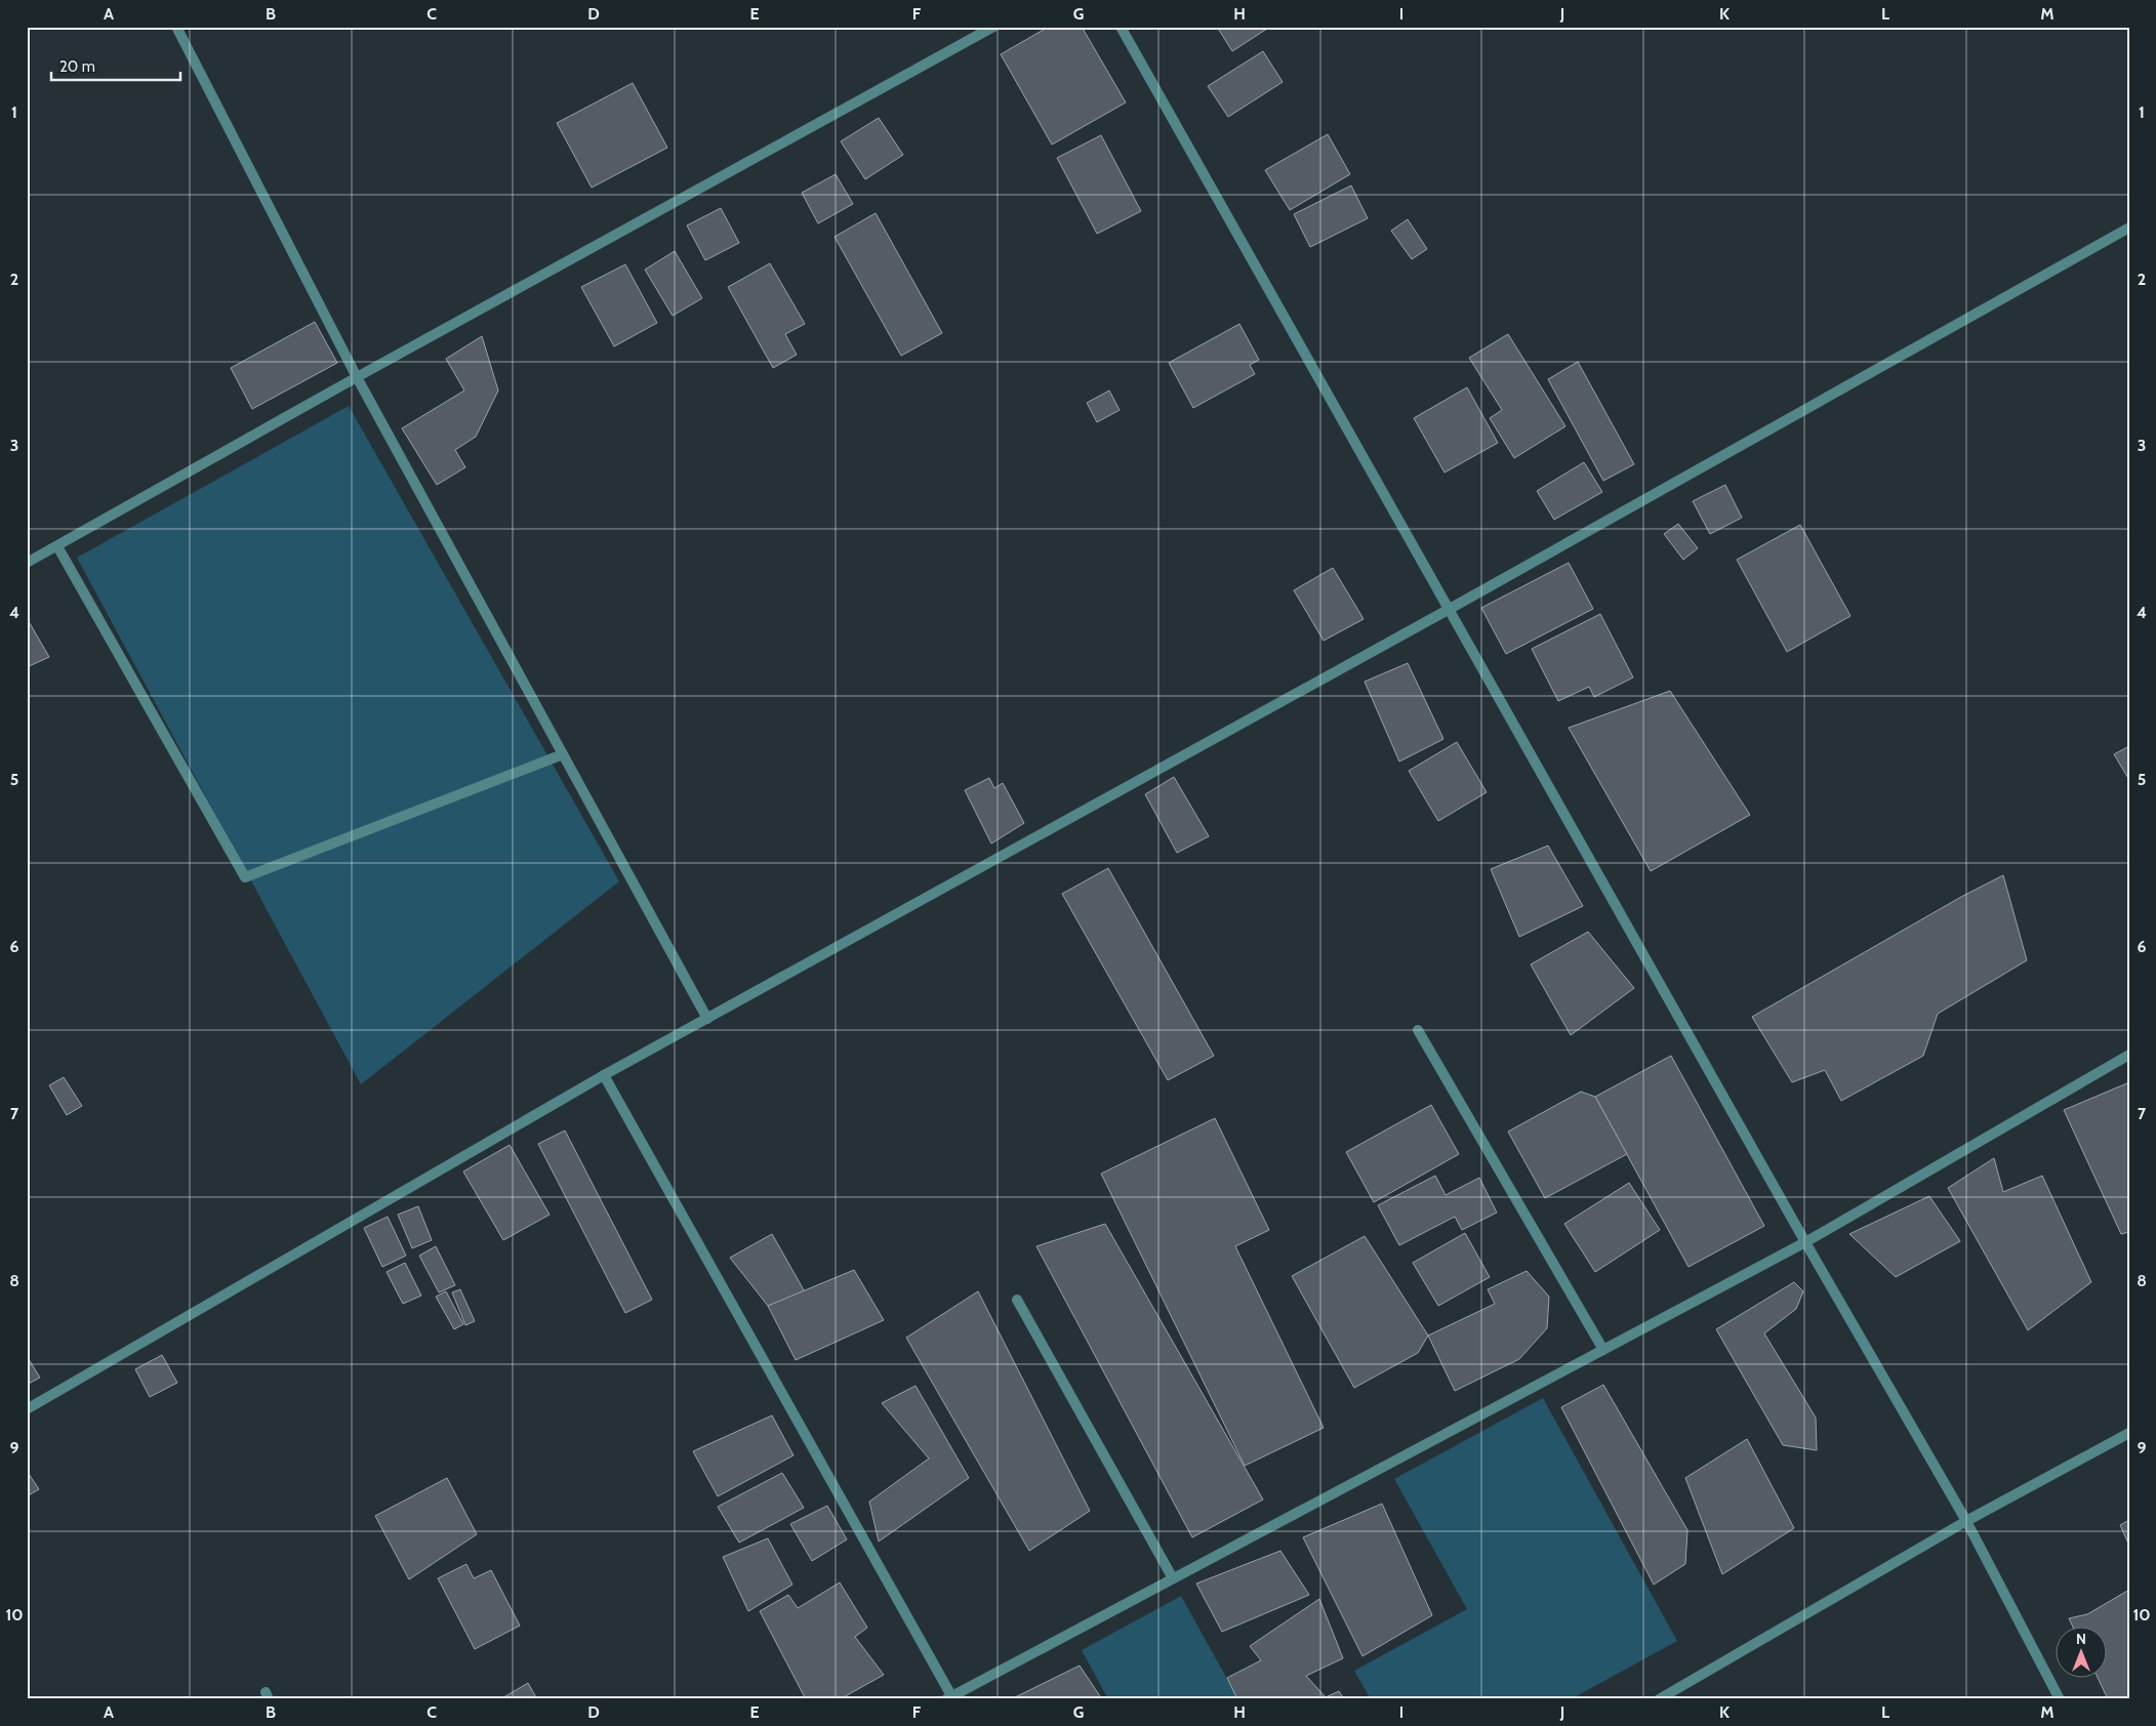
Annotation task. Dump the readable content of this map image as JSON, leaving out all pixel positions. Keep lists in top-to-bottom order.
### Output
{
  "scale_bar": "20 m",
  "north": "top",
  "grid": {
    "columns": [
      "A",
      "B",
      "C",
      "D",
      "E",
      "F",
      "G",
      "H",
      "I",
      "J",
      "K",
      "L",
      "M"
    ],
    "rows": [
      "1",
      "2",
      "3",
      "4",
      "5",
      "6",
      "7",
      "8",
      "9",
      "10"
    ]
  }
}
